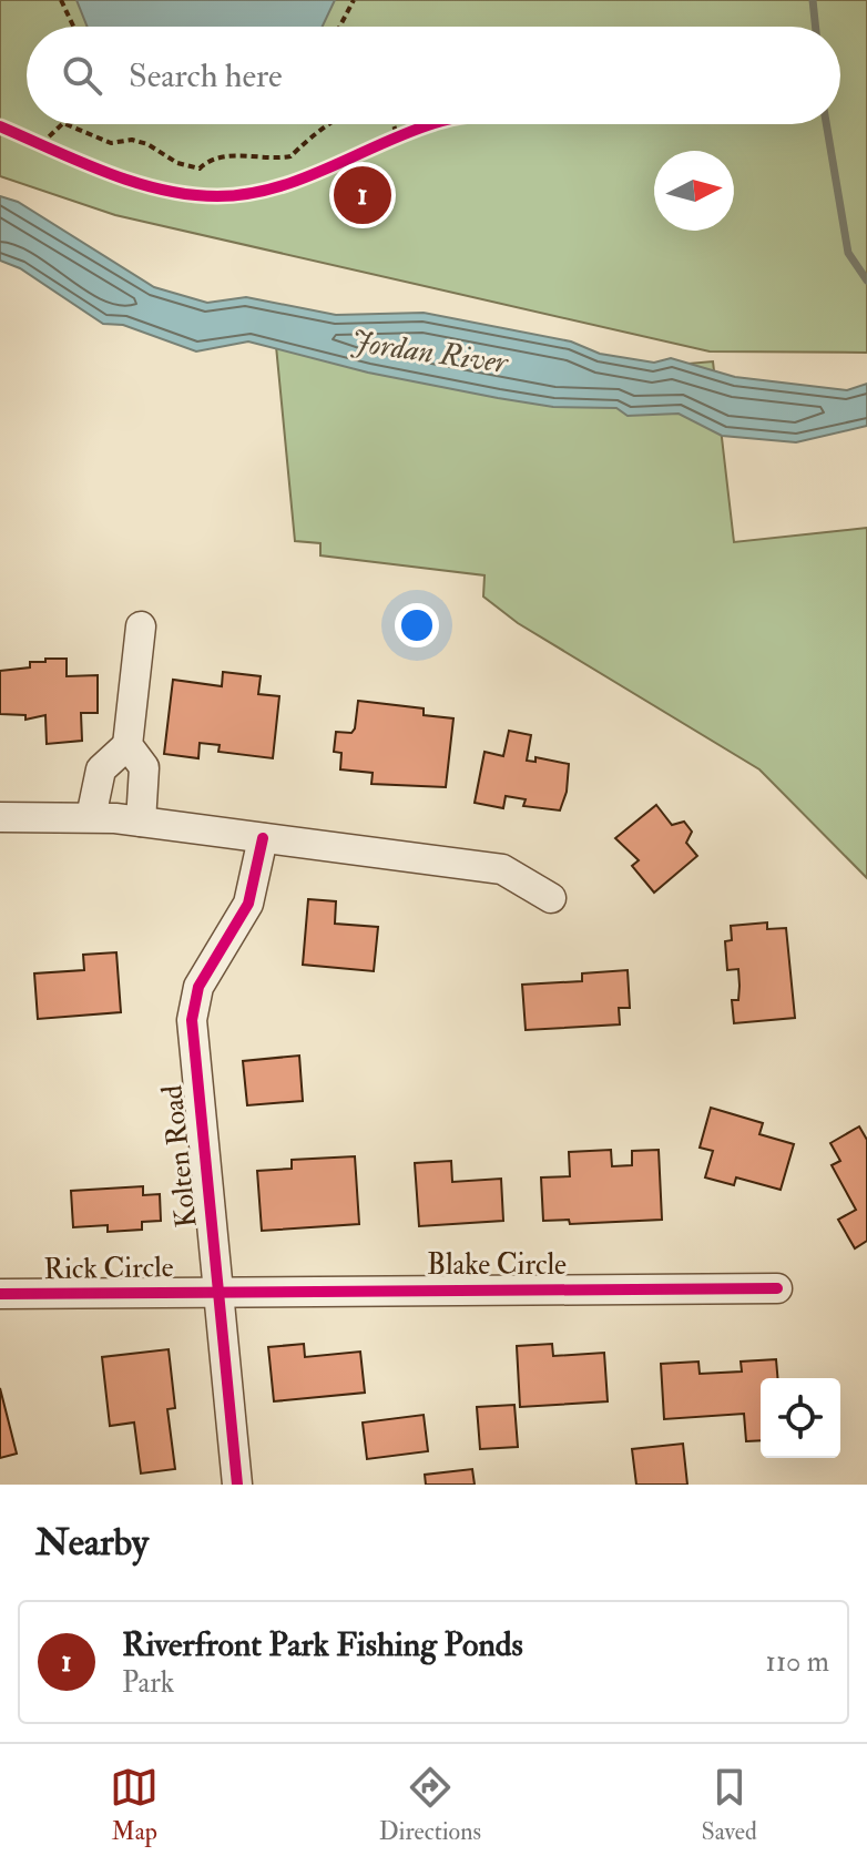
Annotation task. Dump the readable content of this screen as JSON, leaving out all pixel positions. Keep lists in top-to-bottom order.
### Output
{
  "streets": {
    "street": ["Kolten Road", "Blake Circle", "Rick Circle"]
  },
  "crossings": [
    ["Kolten Road", "Blake Circle"],
    ["Kolten Road", "Rick Circle"],
    ["Blake Circle", "Rick Circle"]
  ],
  "water": ["Jordan River"],
  "north": "right",
  "page": {
    "search": "Search here",
    "pins": "1",
    "heading": "Nearby",
    "list": [
      {
        "mark": "1",
        "name": "Riverfront Park Fishing Ponds",
        "note": "Park",
        "value": "110 m"
      }
    ],
    "nav": ["Map", "Directions", "Saved"]
  }
}
